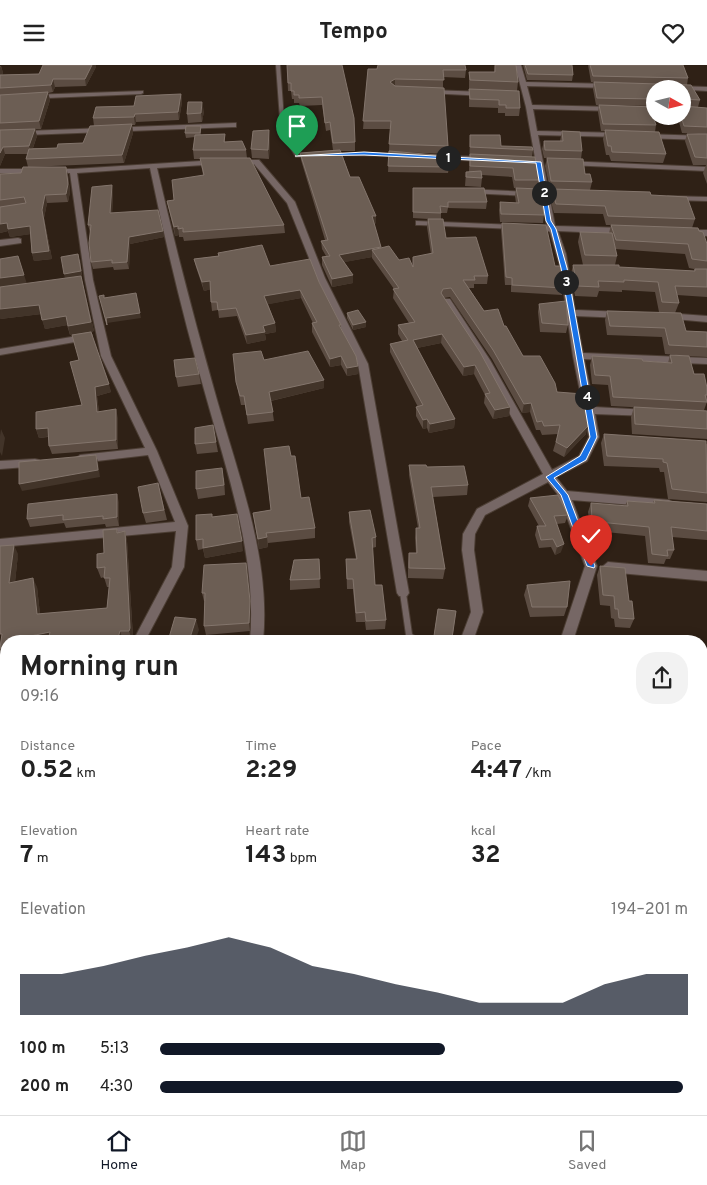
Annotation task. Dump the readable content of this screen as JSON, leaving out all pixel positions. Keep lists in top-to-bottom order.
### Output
{
  "north": "right",
  "page": {
    "header": "Tempo",
    "pins": [
      "1",
      "2",
      "3",
      "4"
    ],
    "heading": ["Morning run", "09:16"],
    "stats": [
      ["Distance", "0.52 km"],
      ["Time", "2:29"],
      ["Pace", "4:47 /km"],
      ["Elevation", "7 m"],
      ["Heart rate", "143 bpm"],
      ["kcal", "32"]
    ],
    "chart": ["Elevation", "194–201 m"],
    "list": [
      {
        "name": "100 m",
        "note": "5:13"
      },
      {
        "name": "200 m",
        "note": "4:30"
      }
    ],
    "tabs": ["Home", "Map", "Saved"]
  }
}
